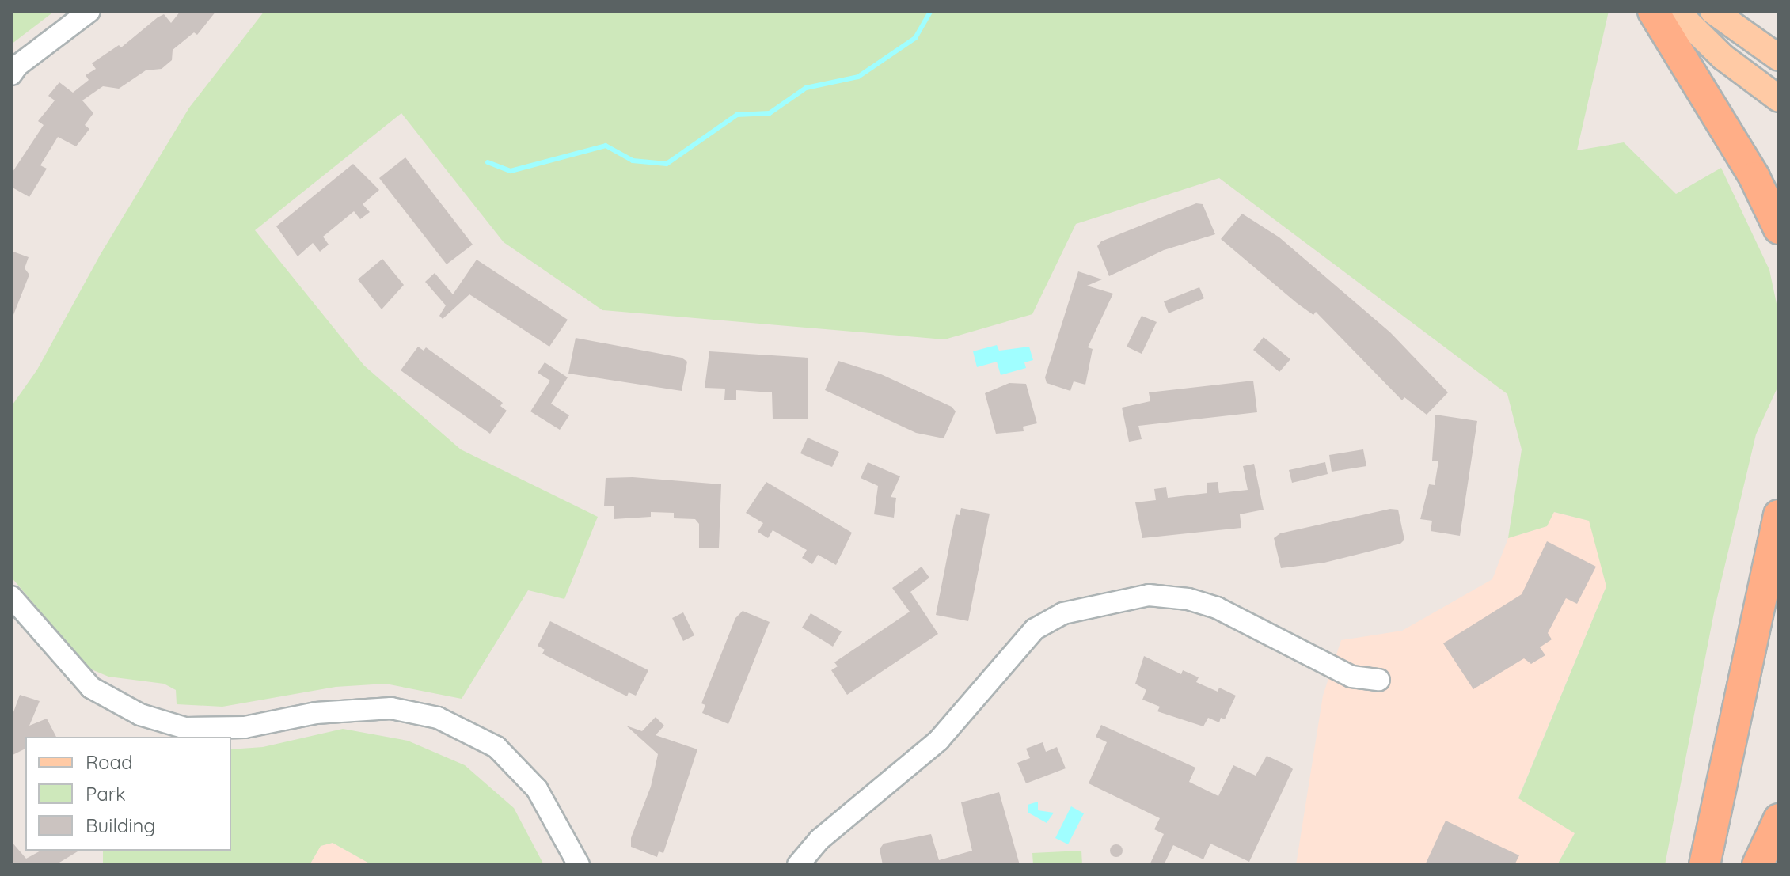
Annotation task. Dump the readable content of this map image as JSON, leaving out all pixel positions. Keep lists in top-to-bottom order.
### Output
{
  "legend": ["Road", "Park", "Building"]
}
